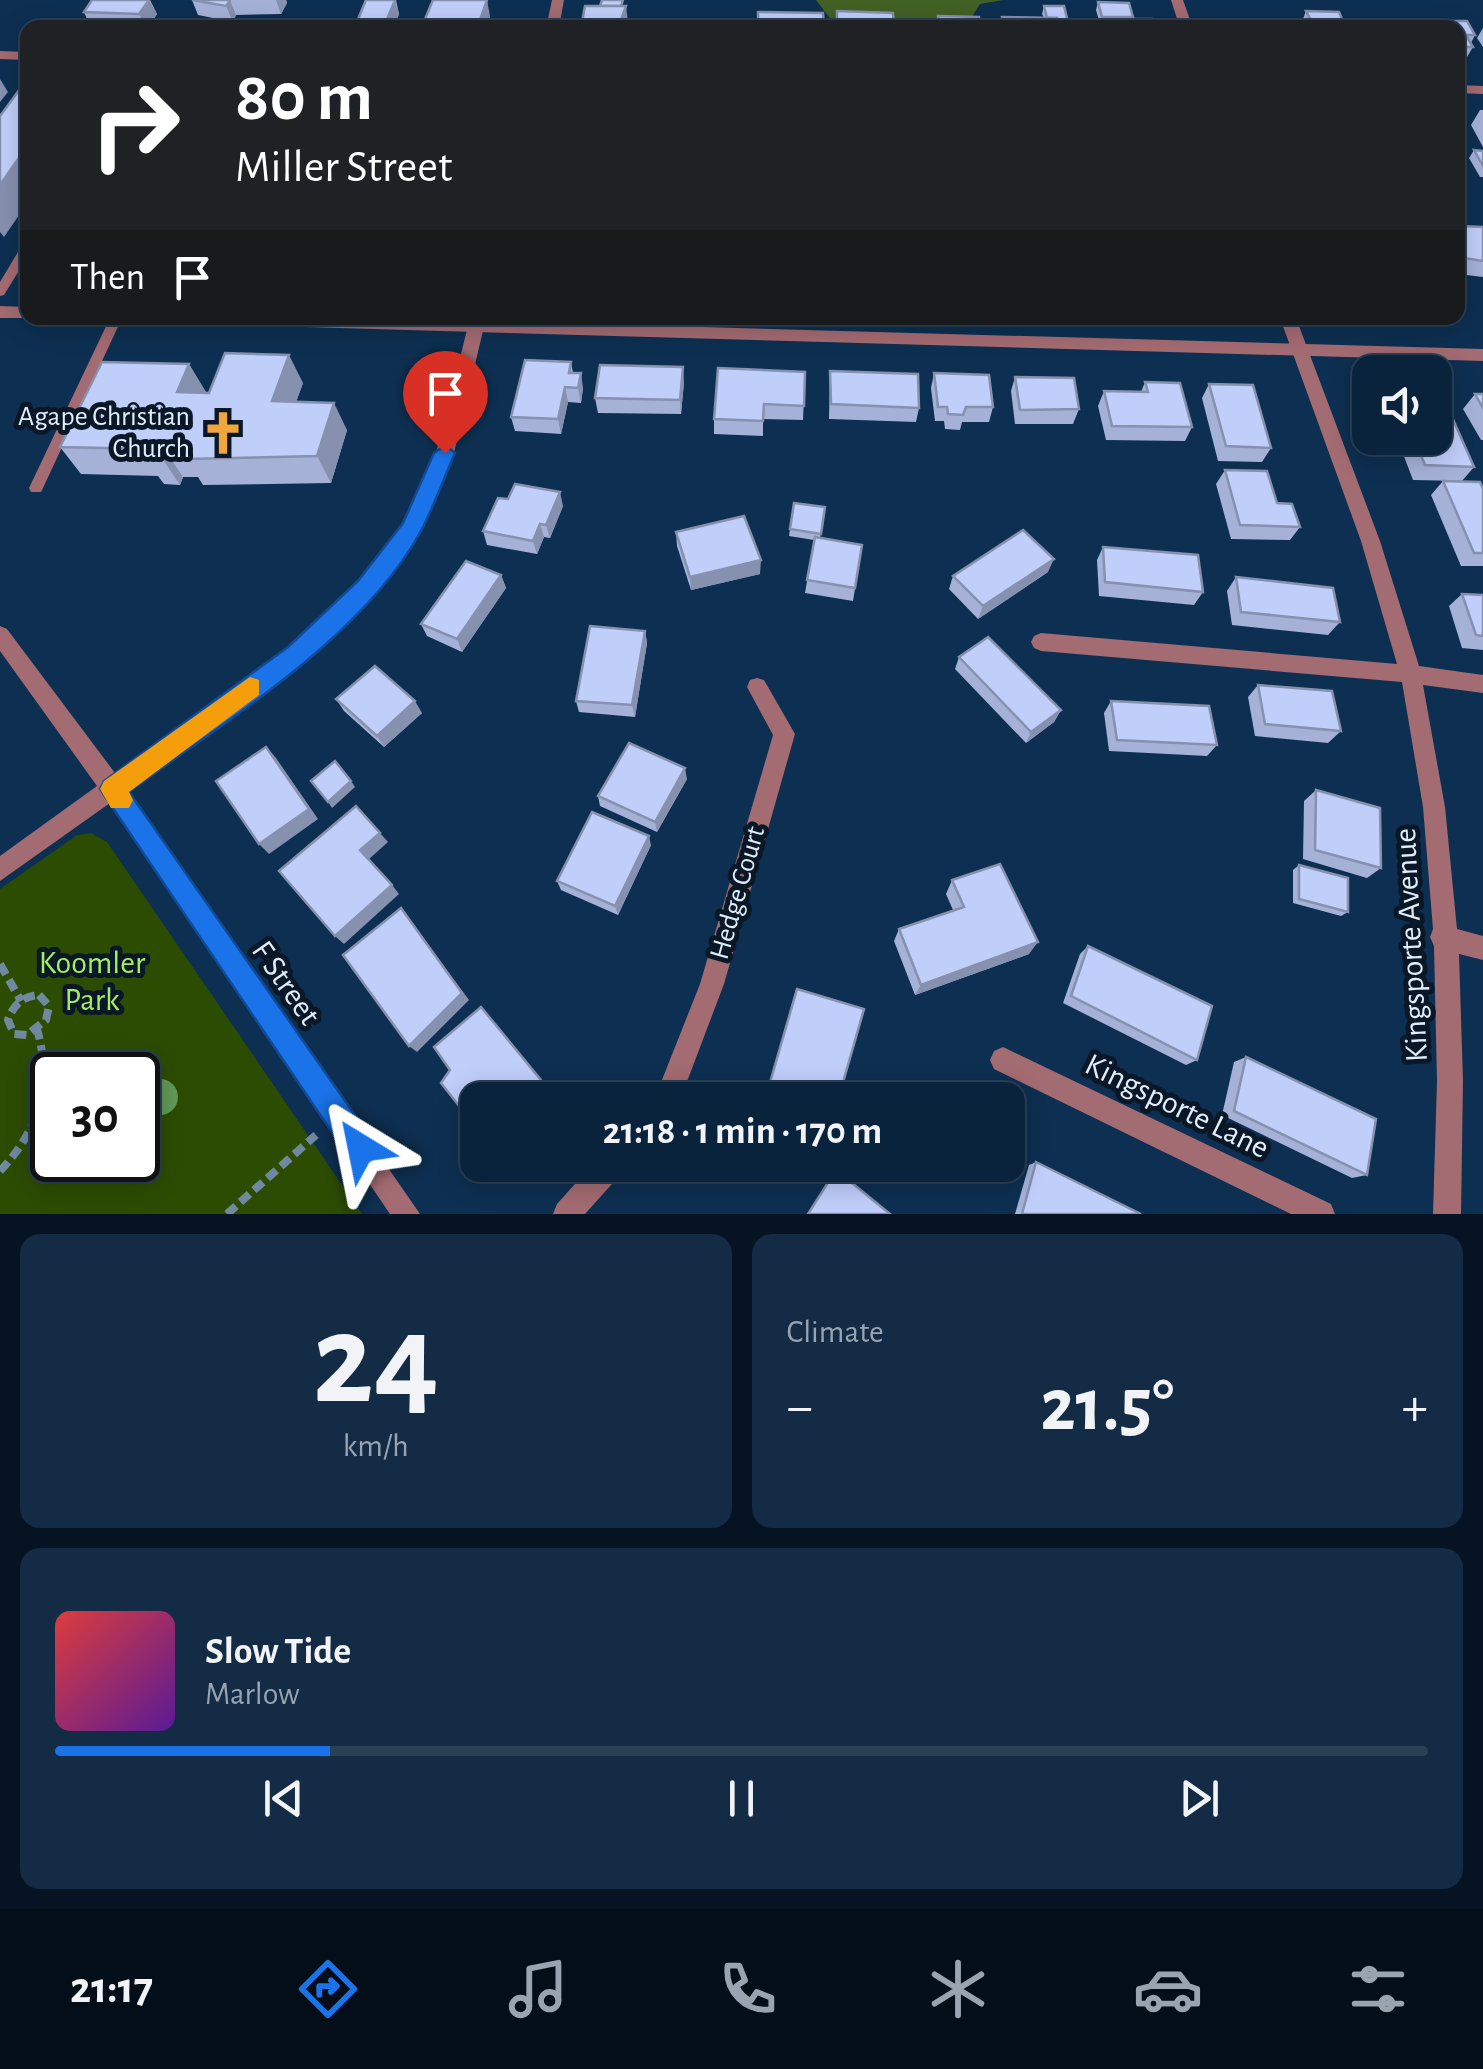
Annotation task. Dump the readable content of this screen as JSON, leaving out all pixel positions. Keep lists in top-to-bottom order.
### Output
{
  "streets": {
    "street": [
      "Hedge Court",
      "Kingsporte Avenue",
      "F Street",
      "Kingsporte Lane"
    ]
  },
  "parks": ["Koomler Park"],
  "places": {
    "church": ["Agape Christian Church"]
  },
  "page": {
    "turn": ["80 m", "Miller Street"],
    "then": "Then",
    "limit": "30",
    "trip": "21:18 · 1 min · 170 m",
    "tile": [
      ["24", "km/h"],
      "Climate"
    ],
    "heat": ["−", "21.5°", "+"],
    "song": ["Slow Tide", "Marlow"],
    "tabs": "21:17"
  }
}
